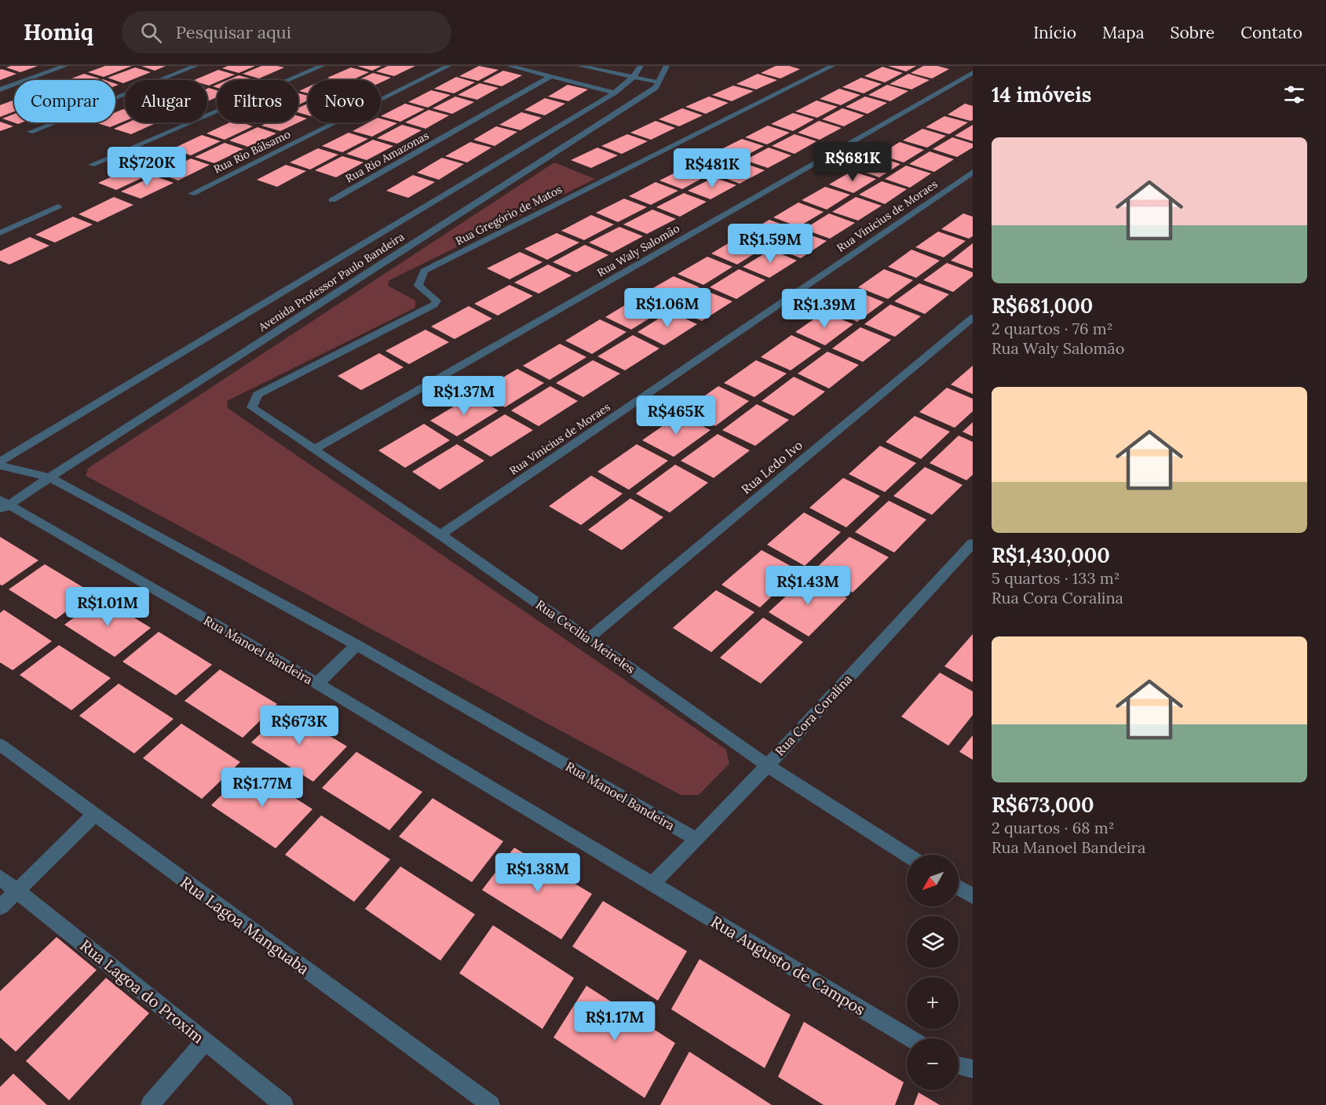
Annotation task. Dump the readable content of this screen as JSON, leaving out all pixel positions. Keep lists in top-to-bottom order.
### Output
{
  "streets": {
    "street": [
      "Rua Rio Bálsamo",
      "Rua Rio Amazonas",
      "Rua Gregório de Matos",
      "Rua Vinicius de Moraes",
      "Rua Waly Salomão",
      "Avenida Professor Paulo Bandeira",
      "Rua Ledo Ivo",
      "Rua Cecilia Meireles",
      "Rua Manoel Bandeira",
      "Rua Cora Coralina",
      "Rua Lagoa Manguaba",
      "Rua Augusto de Campos",
      "Rua Lagoa do Proxim"
    ]
  },
  "crossings": [
    ["Rua Gregório de Matos", "Rua Cecilia Meireles"],
    ["Rua Vinicius de Moraes", "Rua Cecilia Meireles"],
    ["Rua Waly Salomão", "Rua Cecilia Meireles"],
    ["Avenida Professor Paulo Bandeira", "Rua Manoel Bandeira"],
    ["Rua Ledo Ivo", "Rua Cecilia Meireles"],
    ["Rua Cecilia Meireles", "Rua Cora Coralina"],
    ["Rua Manoel Bandeira", "Rua Cora Coralina"],
    ["Rua Manoel Bandeira", "Rua Augusto de Campos"],
    ["Rua Cora Coralina", "Rua Augusto de Campos"]
  ],
  "north": "bottom left",
  "page": {
    "header": "Homiq",
    "search": "Pesquisar aqui",
    "nav": [
      "Início",
      "Mapa",
      "Sobre",
      "Contato"
    ],
    "heading": "14 imóveis",
    "chip": [
      "Comprar",
      "Alugar",
      "Filtros",
      "Novo"
    ],
    "list": [
      {
        "name": "R$681,000",
        "note": "2 quartos · 76 m² · Rua Waly Salomão"
      },
      {
        "name": "R$1,430,000",
        "note": "5 quartos · 133 m² · Rua Cora Coralina"
      },
      {
        "name": "R$673,000",
        "note": "2 quartos · 68 m² · Rua Manoel Bandeira"
      }
    ],
    "price": [
      "R$681K",
      "R$720K",
      "R$481K",
      "R$1.59M",
      "R$1.06M",
      "R$1.39M",
      "R$1.37M",
      "R$465K",
      "R$1.43M",
      "R$1.01M",
      "R$673K",
      "R$1.77M",
      "R$1.38M",
      "R$1.17M"
    ],
    "map_buttons": ["+", "−"]
  }
}
